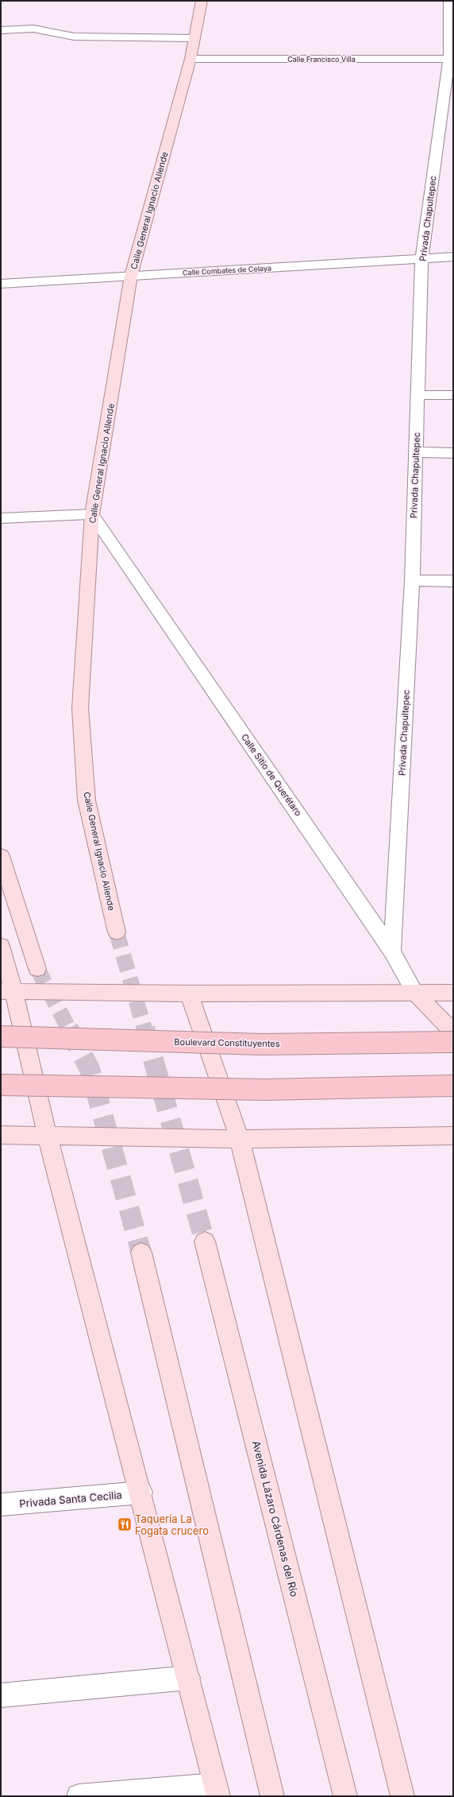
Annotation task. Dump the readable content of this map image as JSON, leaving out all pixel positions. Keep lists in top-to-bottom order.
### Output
{
  "streets": {
    "highway": ["Boulevard Constituyentes"],
    "main road": ["Calle General Ignacio Allende", "Calle Sitio de Querétaro", "Avenida Lázaro Cárdenas del Río"],
    "street": [
      "Calle Francisco Villa",
      "Privada Chapultepec",
      "Calle Combates de Celaya",
      "Privada Santa Cecilia"
    ]
  },
  "crossings": [
    ["Calle Francisco Villa", "Calle General Ignacio Allende"],
    ["Calle Francisco Villa", "Privada Chapultepec"],
    ["Calle General Ignacio Allende", "Calle Combates de Celaya"],
    ["Calle General Ignacio Allende", "Calle Sitio de Querétaro"],
    ["Privada Chapultepec", "Calle Combates de Celaya"],
    ["Privada Chapultepec", "Calle Sitio de Querétaro"]
  ],
  "places": {
    "restaurant": ["Taquería La Fogata crucero"]
  }
}
